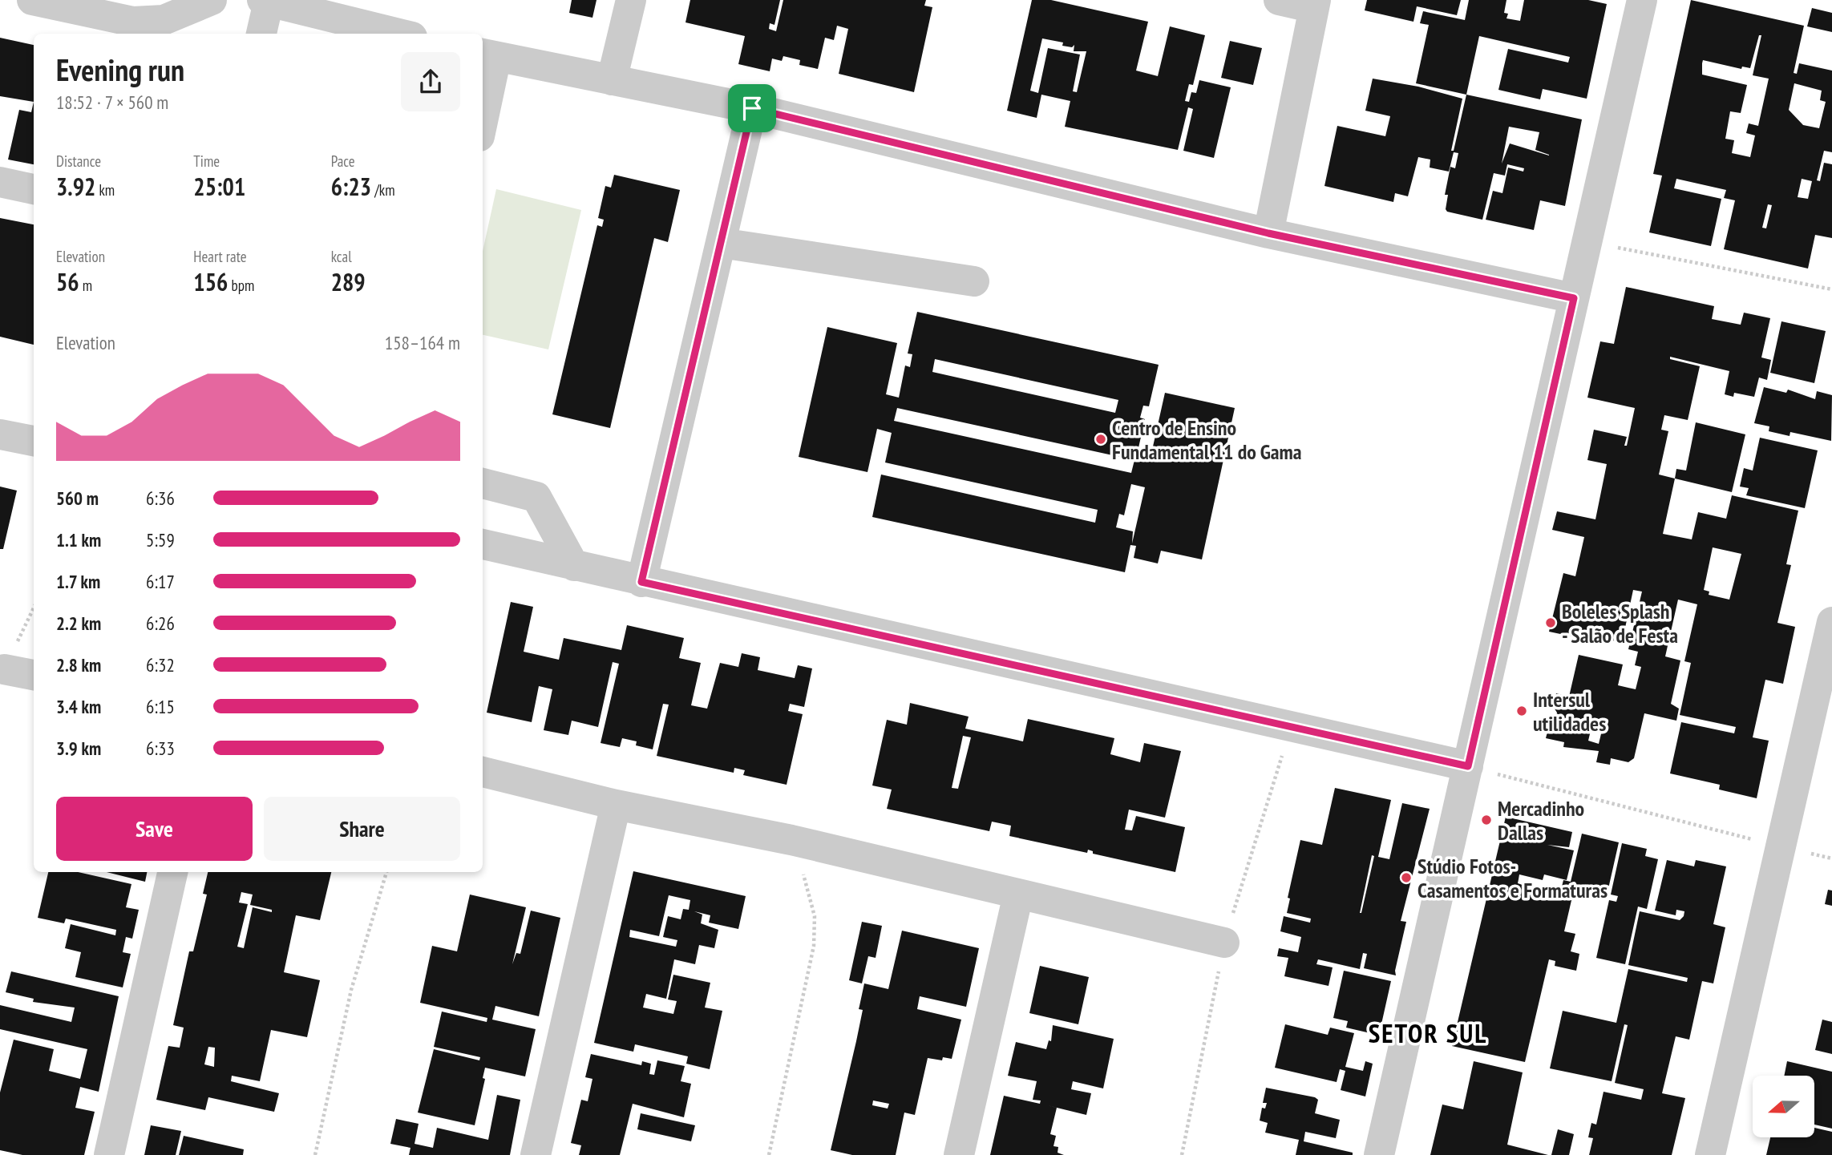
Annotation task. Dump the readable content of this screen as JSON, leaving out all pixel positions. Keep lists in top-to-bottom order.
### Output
{
  "districts": ["SETOR SUL"],
  "places": [
    "Centro de Ensino Fundamental 11 do Gama",
    "Boleles Splash - Salão de Festa",
    "Intersul utilidades",
    "Mercadinho Dallas",
    "Stúdio Fotos- Casamentos e Formaturas"
  ],
  "north": "left",
  "page": {
    "heading": ["Evening run", "18:52 · 7 × 560 m"],
    "stats": [
      ["Distance", "3.92 km"],
      ["Time", "25:01"],
      ["Pace", "6:23 /km"],
      ["Elevation", "56 m"],
      ["Heart rate", "156 bpm"],
      ["kcal", "289"]
    ],
    "chart": ["Elevation", "158–164 m"],
    "list": [
      {
        "name": "560 m",
        "note": "6:36"
      },
      {
        "name": "1.1 km",
        "note": "5:59"
      },
      {
        "name": "1.7 km",
        "note": "6:17"
      },
      {
        "name": "2.2 km",
        "note": "6:26"
      },
      {
        "name": "2.8 km",
        "note": "6:32"
      },
      {
        "name": "3.4 km",
        "note": "6:15"
      },
      {
        "name": "3.9 km",
        "note": "6:33"
      }
    ],
    "buttons": ["Save", "Share"]
  }
}
